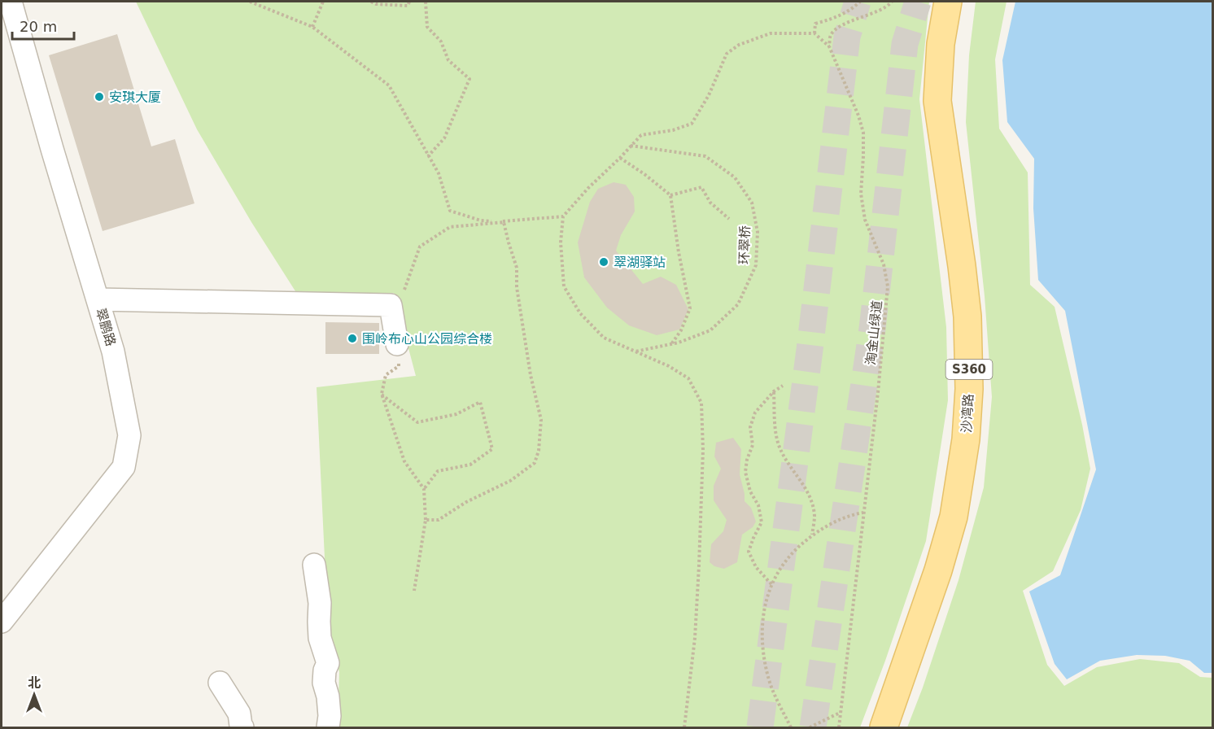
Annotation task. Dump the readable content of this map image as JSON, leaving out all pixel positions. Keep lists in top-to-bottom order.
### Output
{
  "streets": {
    "main road": ["S360", "沙湾路"],
    "street": ["翠鹏路"],
    "path": ["环翠桥", "淘金山绿道"]
  },
  "places": ["安琪大厦", "翠湖驿站", "围岭布心山公园综合楼"],
  "scale_bar": "20 m",
  "north": "top"
}
